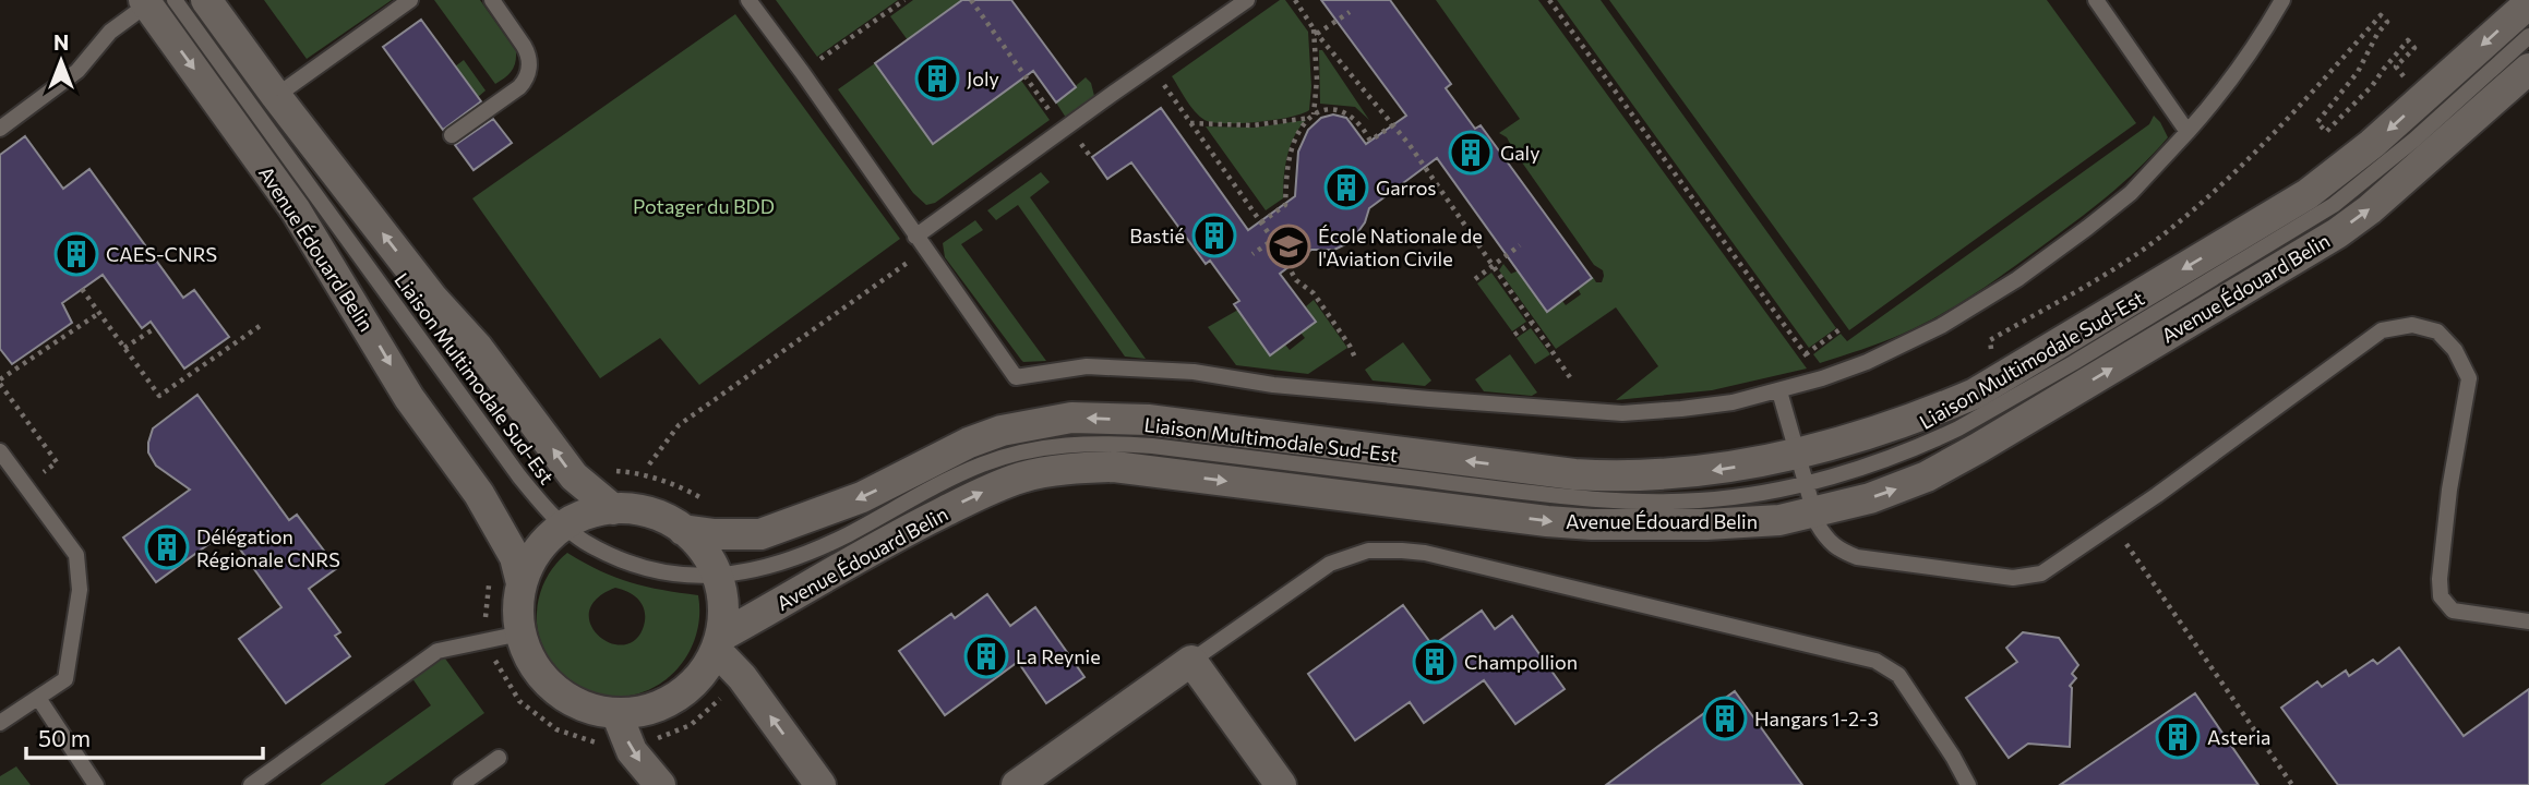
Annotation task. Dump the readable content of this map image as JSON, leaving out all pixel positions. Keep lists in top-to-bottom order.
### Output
{
  "streets": {
    "street": ["Avenue Édouard Belin"],
    "lane": ["Liaison Multimodale Sud-Est"]
  },
  "crossings": [
    ["Avenue Édouard Belin", "Liaison Multimodale Sud-Est"]
  ],
  "parks": ["Potager du BDD"],
  "places": {
    "building": [
      "Joly",
      "Galy",
      "Garros",
      "Bastié",
      "CAES-CNRS",
      "Délégation Régionale CNRS",
      "La Reynie",
      "Champollion",
      "Hangars 1-2-3",
      "Asteria"
    ],
    "school or university": ["École Nationale de l'Aviation Civile"]
  },
  "scale_bar": "50 m",
  "north": "top"
}
